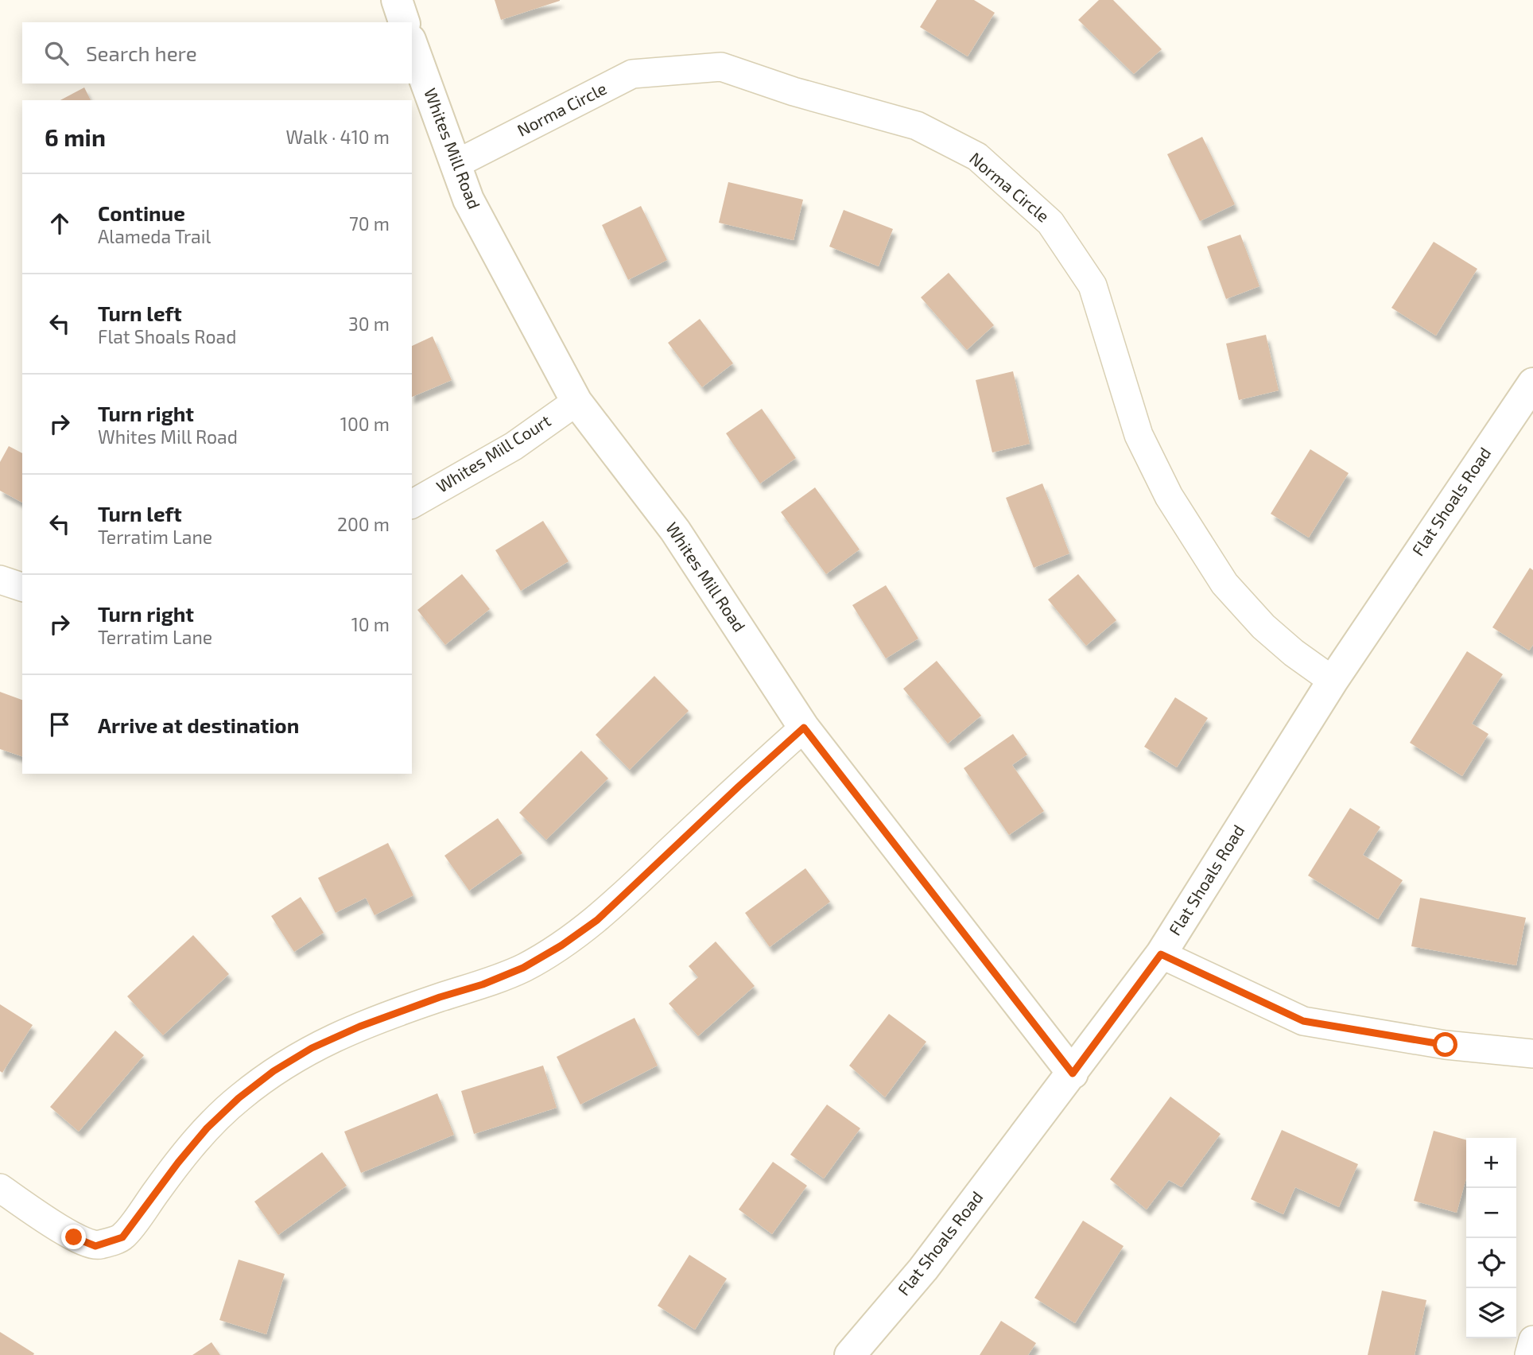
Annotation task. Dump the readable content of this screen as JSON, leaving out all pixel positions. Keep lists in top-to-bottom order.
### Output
{
  "streets": {
    "street": [
      "Norma Circle",
      "Whites Mill Road",
      "Whites Mill Court",
      "Flat Shoals Road"
    ]
  },
  "crossings": [
    ["Norma Circle", "Whites Mill Road"],
    ["Norma Circle", "Flat Shoals Road"],
    ["Whites Mill Road", "Whites Mill Court"],
    ["Whites Mill Road", "Flat Shoals Road"]
  ],
  "page": {
    "search": "Search here",
    "heading": ["6 min", "Walk · 410 m"],
    "list": [
      ["Continue", "Alameda Trail", "70 m"],
      ["Turn left", "Flat Shoals Road", "30 m"],
      ["Turn right", "Whites Mill Road", "100 m"],
      ["Turn left", "Terratim Lane", "200 m"],
      ["Turn right", "Terratim Lane", "10 m"],
      "Arrive at destination"
    ],
    "map_buttons": ["+", "−"]
  }
}
